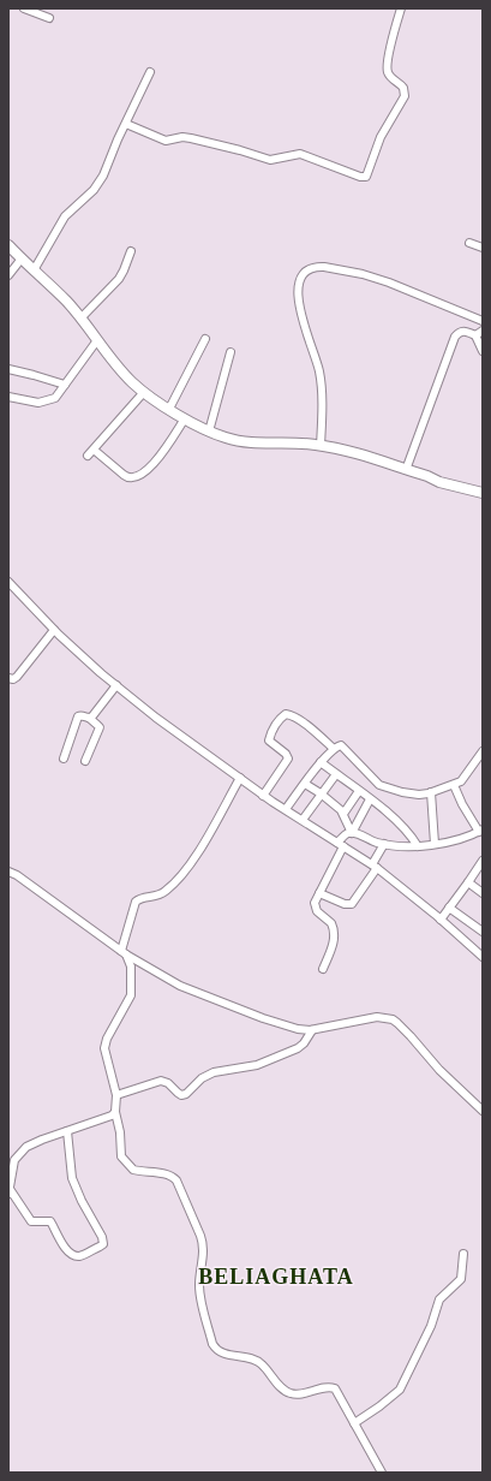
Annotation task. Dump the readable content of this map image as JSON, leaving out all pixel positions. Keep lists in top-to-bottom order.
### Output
{
  "districts": ["BELIAGHATA"]
}
